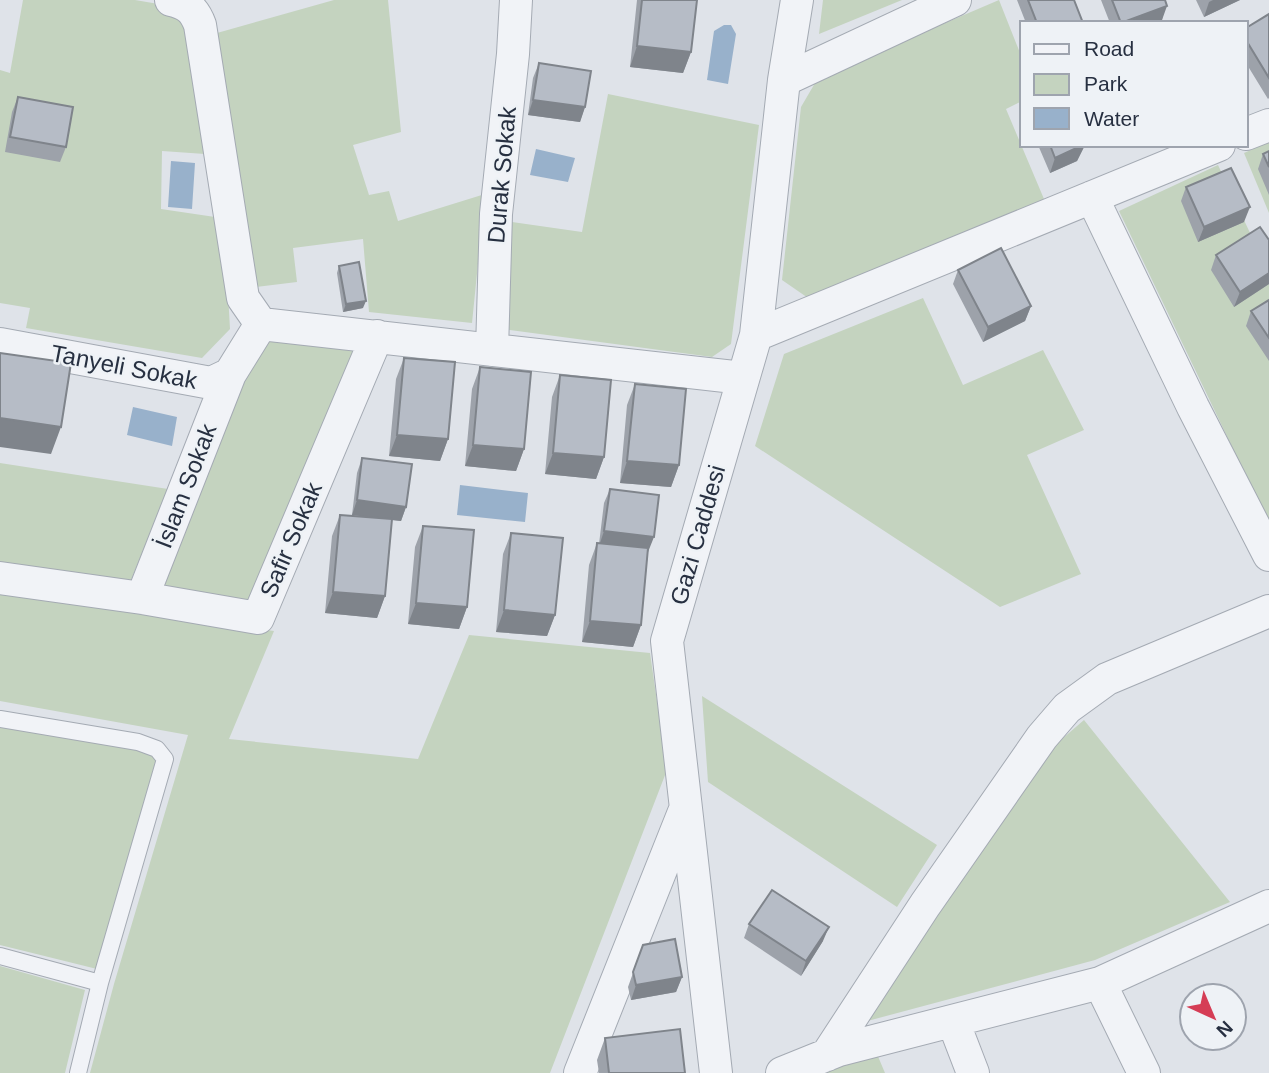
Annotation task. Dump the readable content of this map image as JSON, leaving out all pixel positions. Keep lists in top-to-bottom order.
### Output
{
  "streets": {
    "street": [
      "Durak Sokak",
      "Tanyeli Sokak",
      "İslam Sokak",
      "Gazi Caddesi",
      "Safir Sokak"
    ]
  },
  "crossings": [
    ["Tanyeli Sokak", "İslam Sokak"],
    ["İslam Sokak", "Safir Sokak"]
  ],
  "legend": ["Road", "Park", "Water"],
  "north": "bottom right"
}
